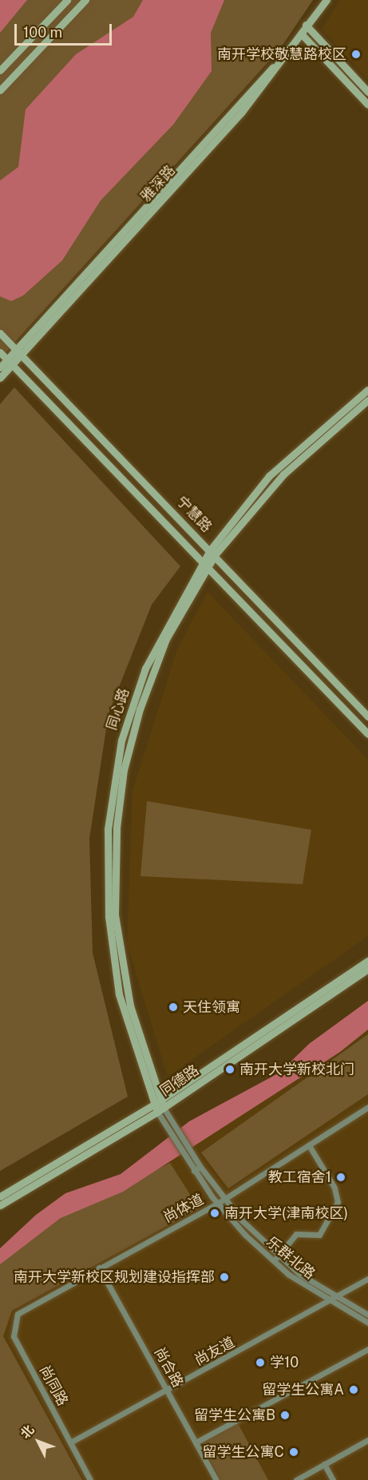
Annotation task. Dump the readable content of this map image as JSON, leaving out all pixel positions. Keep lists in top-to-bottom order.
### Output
{
  "streets": {
    "main road": [
      "雅深路",
      "宁慧路",
      "同心路",
      "同德路"
    ],
    "street": [
      "尚体道",
      "乐群北路",
      "尚友道",
      "尚合路",
      "尚同路"
    ]
  },
  "crossings": [
    ["雅深路", "宁慧路"],
    ["宁慧路", "同心路"],
    ["同心路", "同德路"],
    ["同心路", "乐群北路"],
    ["同德路", "乐群北路"],
    ["尚体道", "乐群北路"],
    ["尚体道", "尚合路"],
    ["尚体道", "尚同路"],
    ["乐群北路", "尚友道"],
    ["尚友道", "尚合路"],
    ["尚友道", "尚同路"]
  ],
  "places": [
    "南开学校敬慧路校区",
    "天住领寓",
    "南开大学新校北门",
    "教工宿舍1",
    "南开大学(津南校区)",
    "南开大学新校区规划建设指挥部",
    "学10",
    "留学生公寓A",
    "留学生公寓B",
    "留学生公寓C"
  ],
  "scale_bar": "100 m",
  "north": "top left"
}
